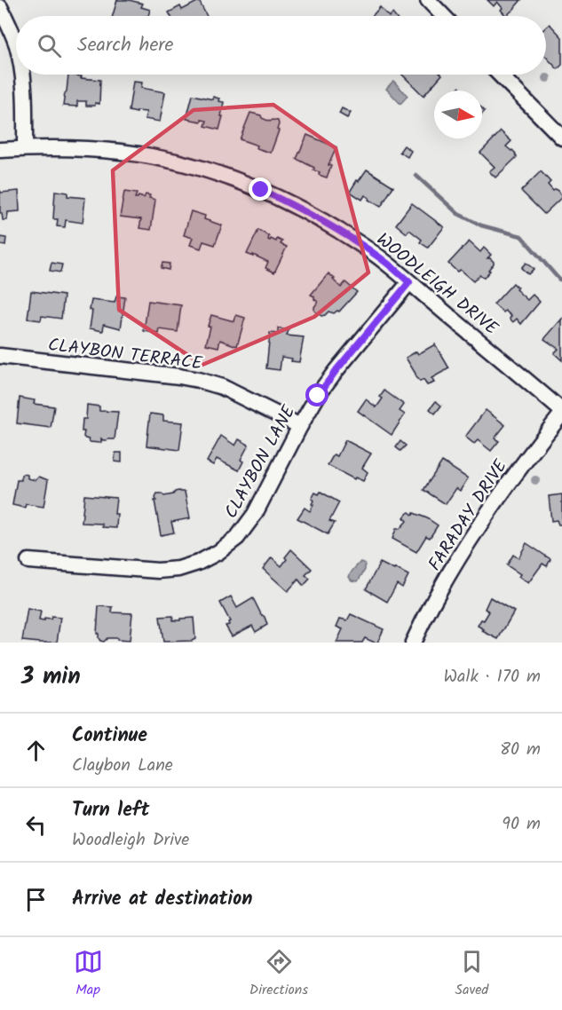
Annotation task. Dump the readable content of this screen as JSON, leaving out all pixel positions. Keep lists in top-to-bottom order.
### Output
{
  "streets": {
    "street": [
      "WOODLEIGH DRIVE",
      "CLAYBON TERRACE",
      "CLAYBON LANE",
      "FARADAY DRIVE"
    ]
  },
  "crossings": [
    ["WOODLEIGH DRIVE", "CLAYBON LANE"],
    ["WOODLEIGH DRIVE", "FARADAY DRIVE"],
    ["CLAYBON TERRACE", "CLAYBON LANE"]
  ],
  "north": "right",
  "page": {
    "search": "Search here",
    "heading": ["3 min", "Walk · 170 m"],
    "list": [
      ["Continue", "Claybon Lane", "80 m"],
      ["Turn left", "Woodleigh Drive", "90 m"],
      "Arrive at destination"
    ],
    "nav": ["Map", "Directions", "Saved"]
  }
}
